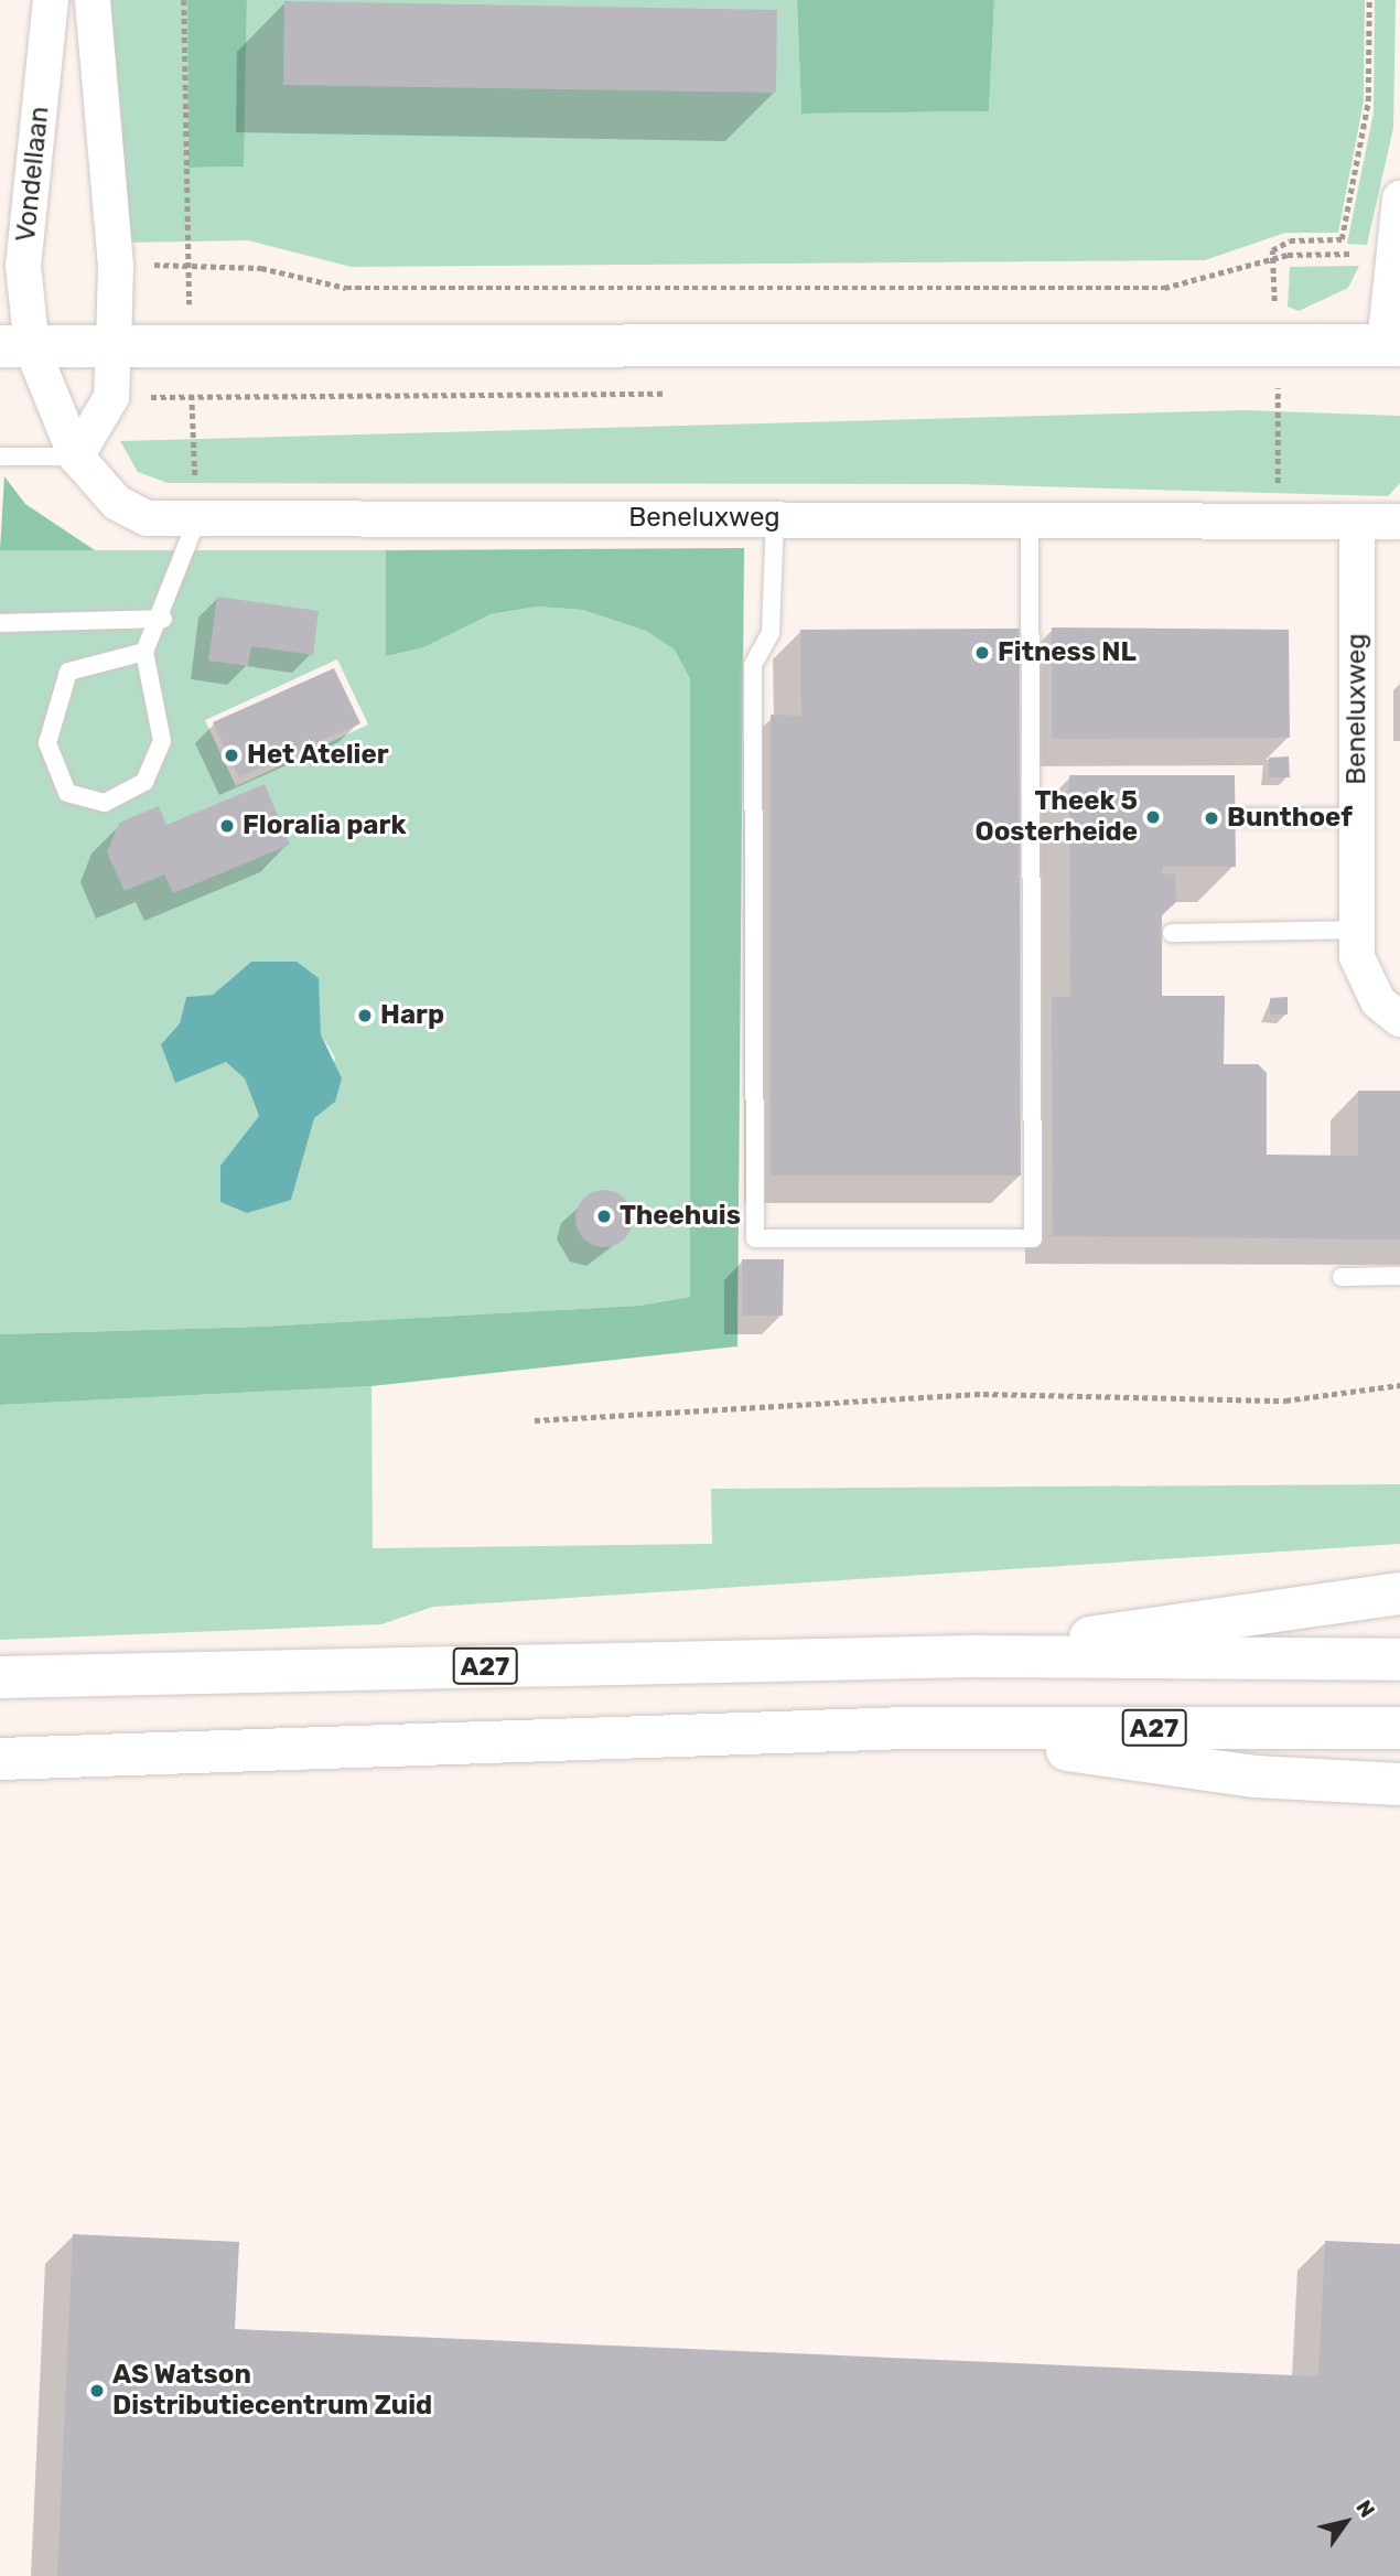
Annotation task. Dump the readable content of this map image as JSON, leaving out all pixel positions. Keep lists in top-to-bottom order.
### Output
{
  "streets": {
    "main road": ["A27"],
    "street": ["Vondellaan", "Beneluxweg"]
  },
  "crossings": [
    ["Vondellaan", "Beneluxweg"]
  ],
  "places": [
    "Fitness NL",
    "Het Atelier",
    "Theek 5 Oosterheide",
    "Bunthoef",
    "Floralia park",
    "Harp",
    "Theehuis",
    "AS Watson Distributiecentrum Zuid"
  ],
  "north": "top right"
}
